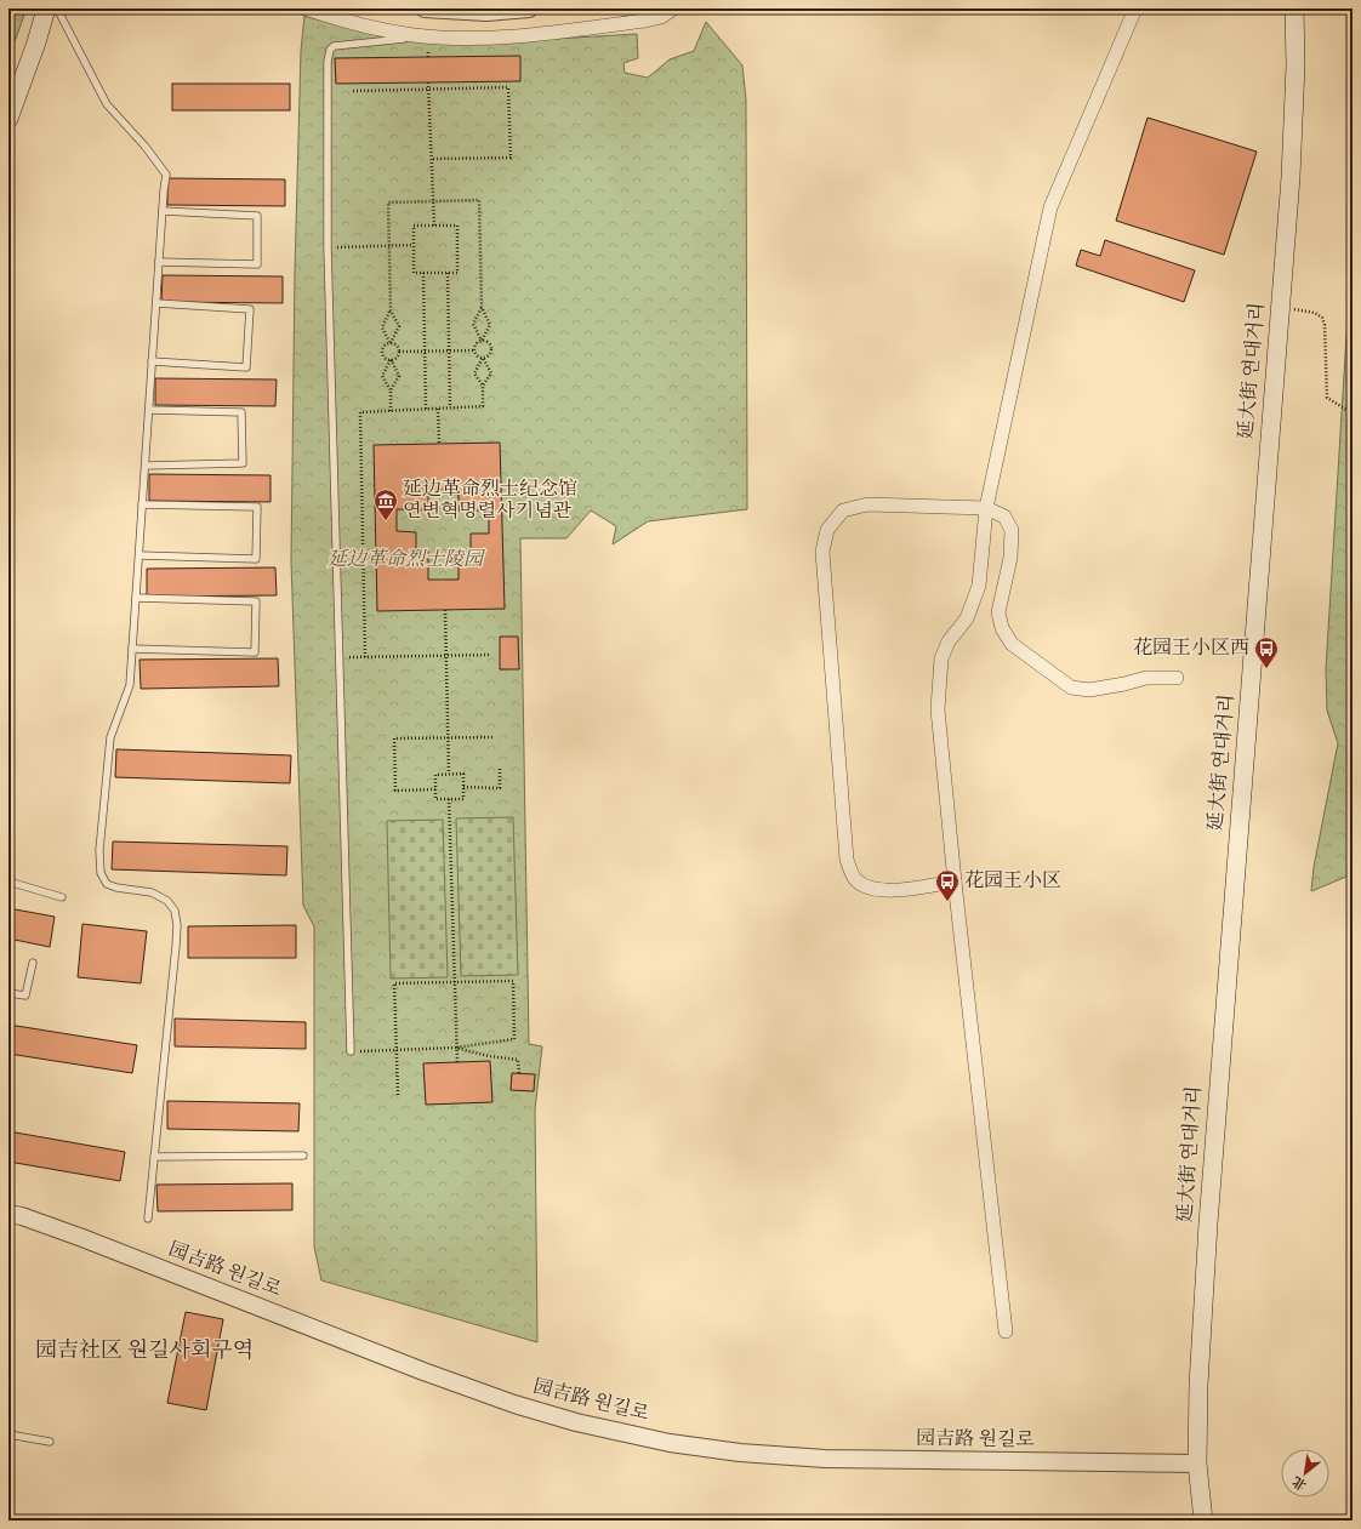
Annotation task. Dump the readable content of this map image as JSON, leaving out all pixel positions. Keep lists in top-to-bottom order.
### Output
{
  "streets": {
    "main road": ["延大街 연대거리"],
    "street": ["园吉路 원길로"]
  },
  "crossings": [
    ["延大街 연대거리", "园吉路 원길로"]
  ],
  "districts": ["园吉社区 원길사회구역"],
  "parks": ["延边革命烈士陵园"],
  "places": {
    "museum": ["延边革命烈士纪念馆 연변혁명렬사기념관"],
    "bus stop": ["花园王小区西", "花园王小区"]
  },
  "north": "bottom left"
}
